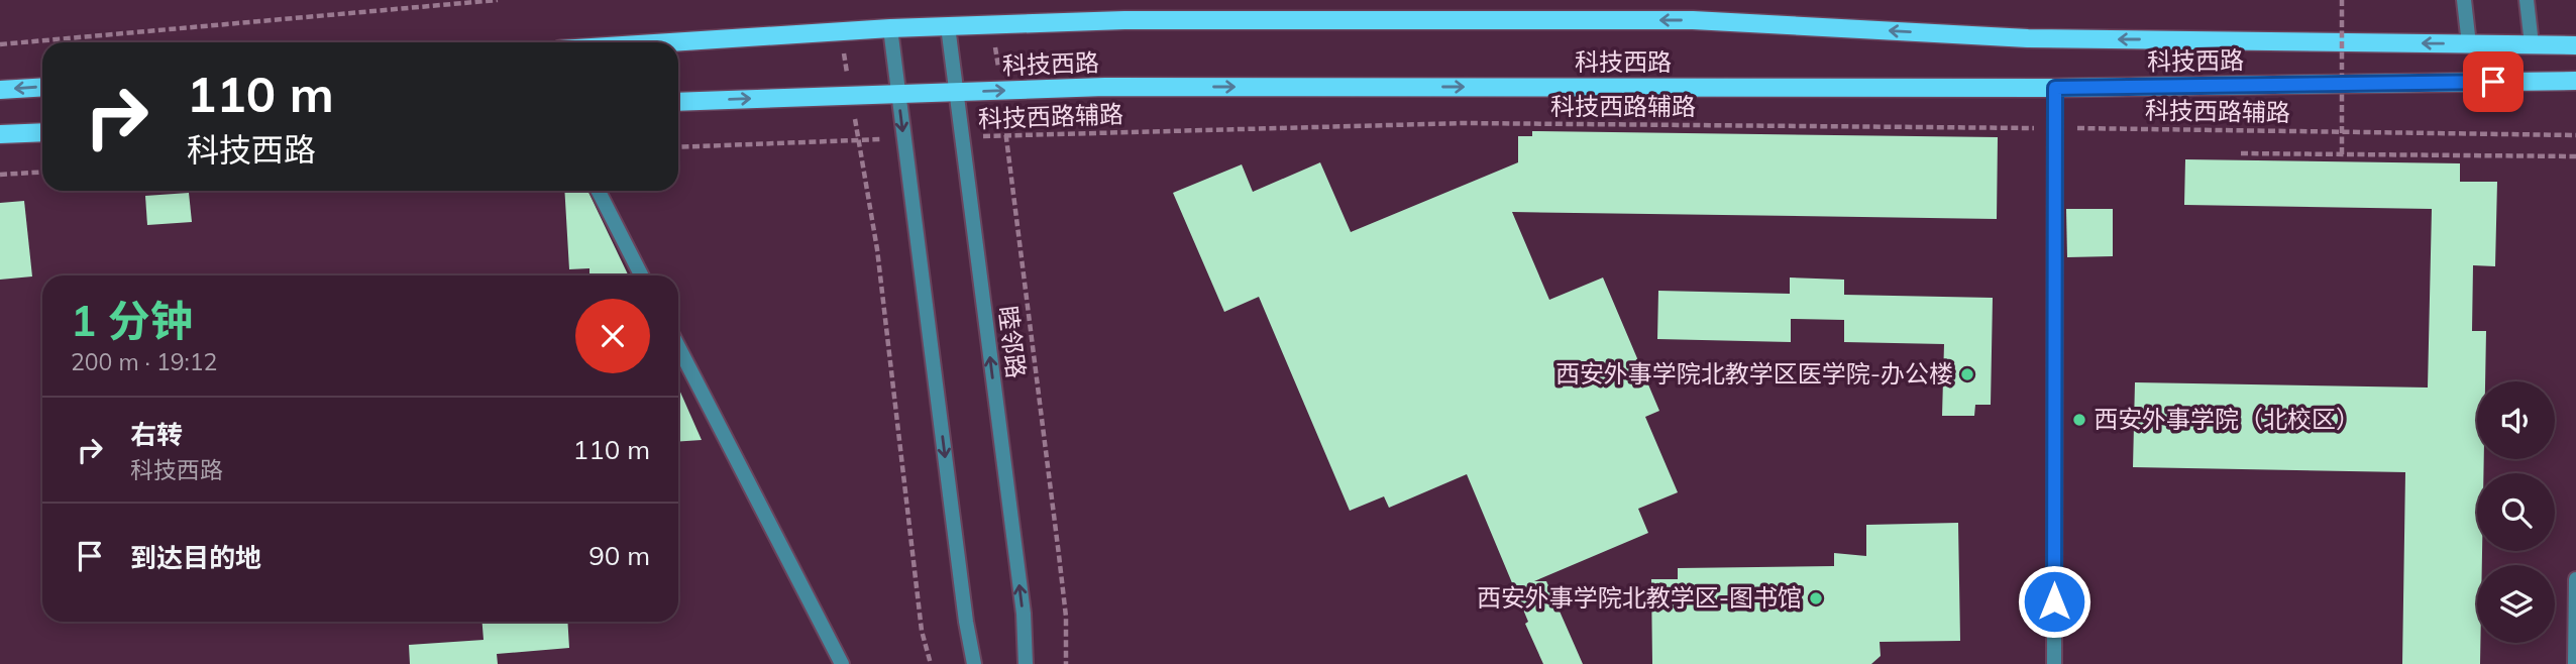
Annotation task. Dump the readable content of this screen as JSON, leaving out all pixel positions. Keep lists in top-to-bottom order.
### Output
{
  "streets": {
    "main road": ["科技西路"],
    "street": ["睦邻路"],
    "path": ["科技西路辅路"]
  },
  "crossings": [
    ["科技西路", "睦邻路"],
    ["科技西路辅路", "睦邻路"]
  ],
  "places": ["西安外事学院北教学区医学院-办公楼", "西安外事学院（北校区）", "西安外事学院北教学区-图书馆"],
  "page": {
    "turn": ["110 m", "科技西路"],
    "heading": ["1 分钟", "200 m · 19:12"],
    "list": [
      {
        "name": "右转",
        "note": "科技西路",
        "value": "110 m"
      },
      {
        "name": "到达目的地",
        "value": "90 m"
      }
    ]
  }
}
